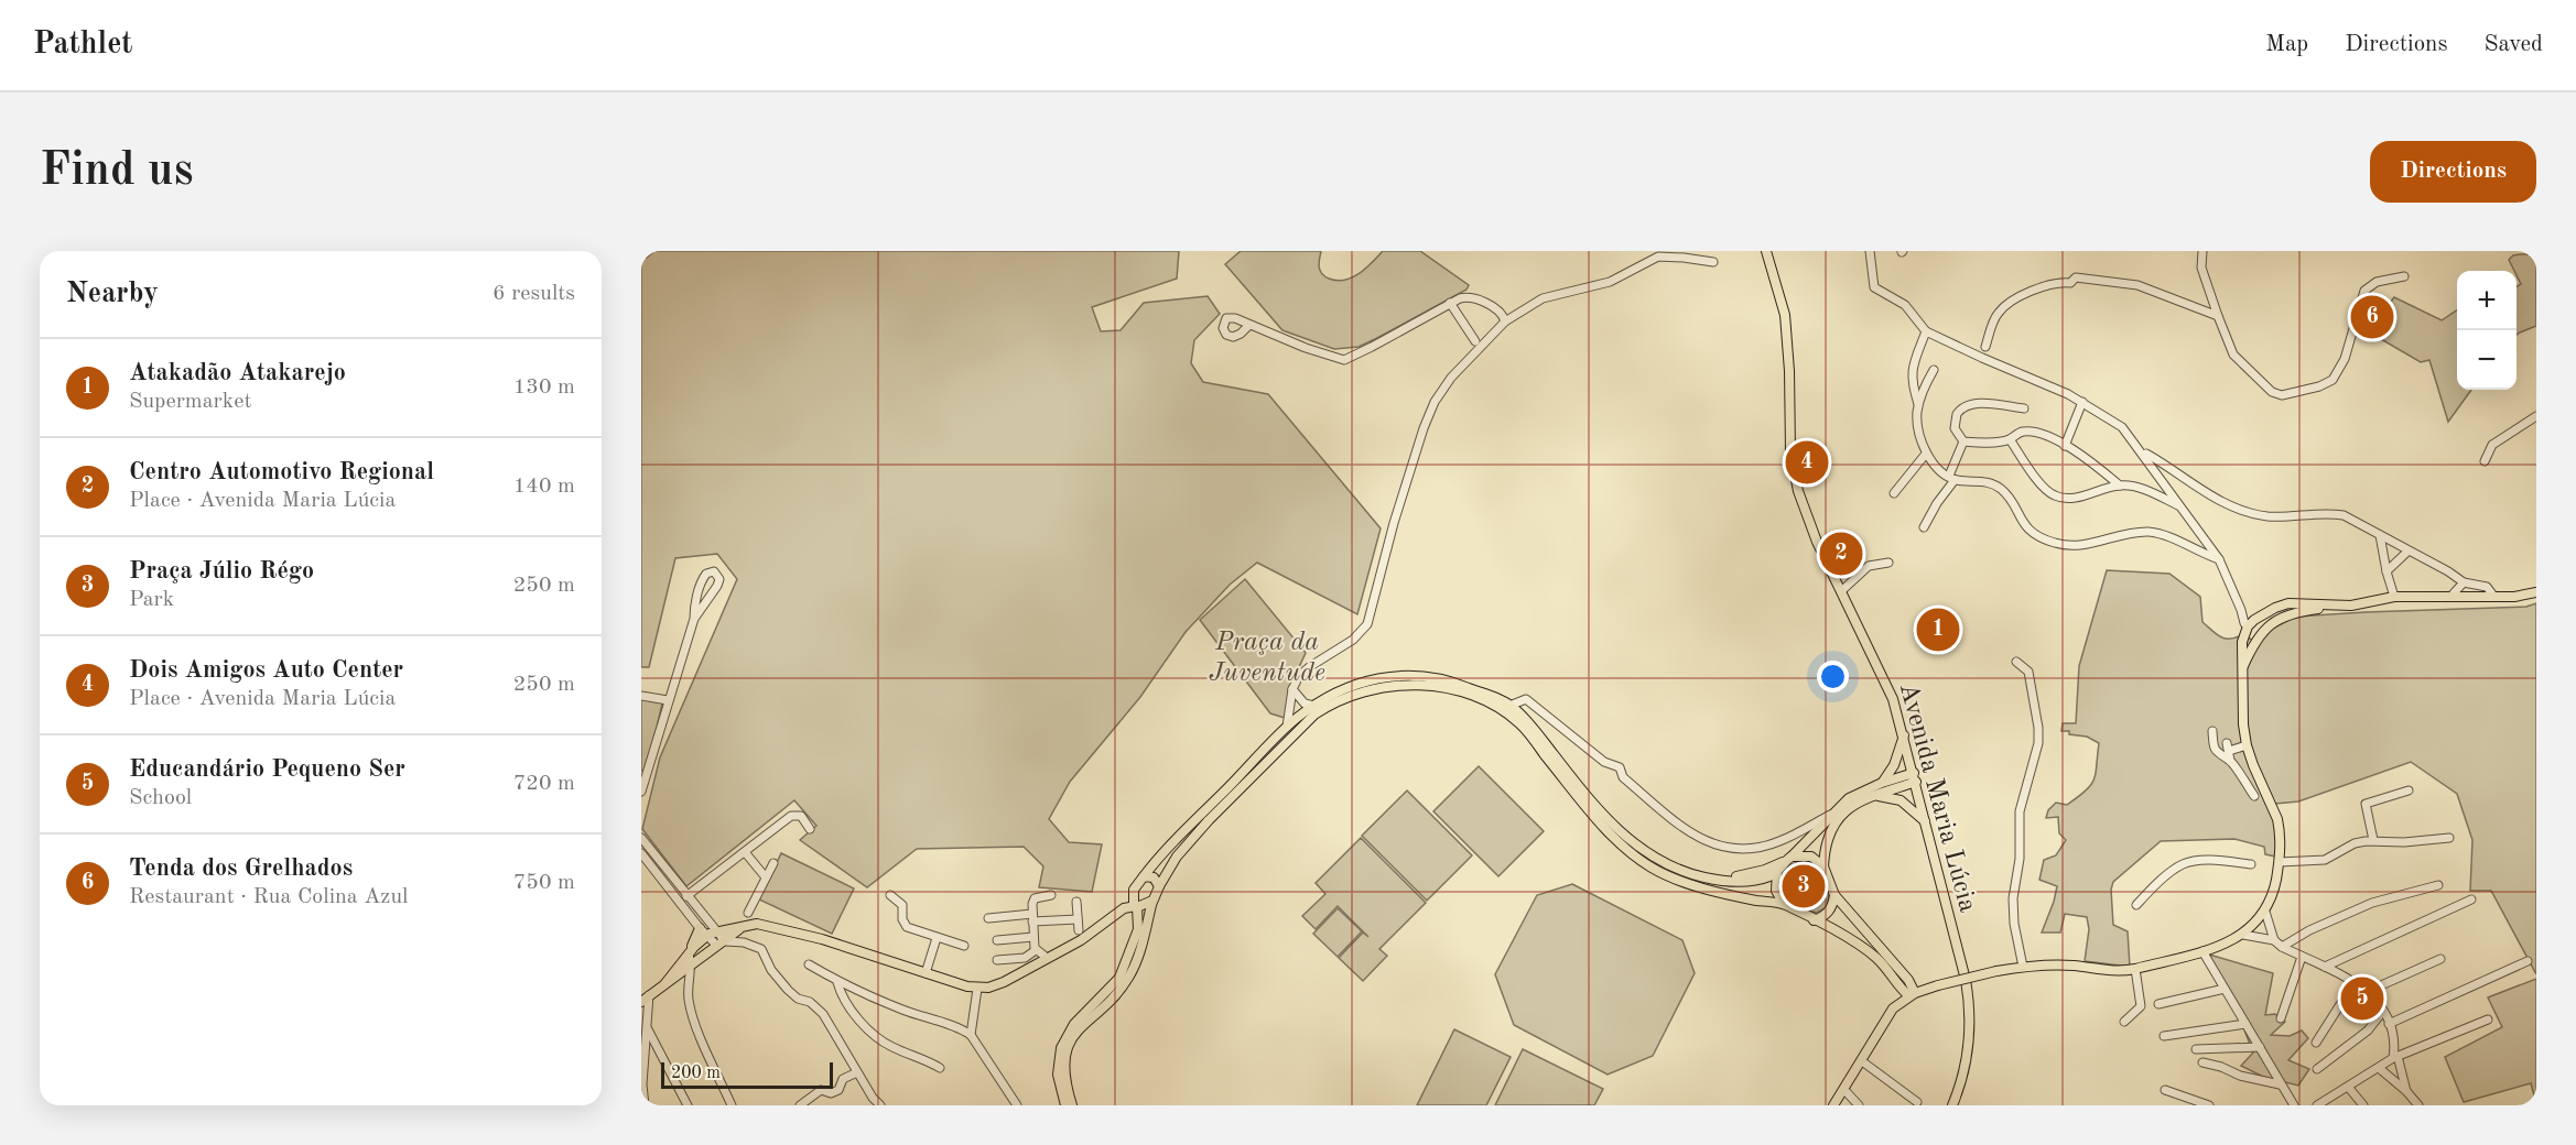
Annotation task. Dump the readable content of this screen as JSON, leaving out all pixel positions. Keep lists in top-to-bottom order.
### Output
{
  "streets": {
    "main road": ["Avenida Maria Lúcia"]
  },
  "parks": ["Praça da Juventude"],
  "scale_bar": "200 m",
  "page": {
    "header": "Pathlet",
    "nav": ["Map", "Directions", "Saved"],
    "buttons": "Directions",
    "title": "Find us",
    "heading": ["Nearby", "6 results"],
    "map_buttons": ["+", "−"],
    "pins": [
      "6",
      "4",
      "2",
      "1",
      "3",
      "5"
    ],
    "list": [
      {
        "mark": "1",
        "name": "Atakadão Atakarejo",
        "note": "Supermarket",
        "value": "130 m"
      },
      {
        "mark": "2",
        "name": "Centro Automotivo Regional",
        "note": "Place · Avenida Maria Lúcia",
        "value": "140 m"
      },
      {
        "mark": "3",
        "name": "Praça Júlio Régo",
        "note": "Park",
        "value": "250 m"
      },
      {
        "mark": "4",
        "name": "Dois Amigos Auto Center",
        "note": "Place · Avenida Maria Lúcia",
        "value": "250 m"
      },
      {
        "mark": "5",
        "name": "Educandário Pequeno Ser",
        "note": "School",
        "value": "720 m"
      },
      {
        "mark": "6",
        "name": "Tenda dos Grelhados",
        "note": "Restaurant · Rua Colina Azul",
        "value": "750 m"
      }
    ],
    "scale": "200 m"
  }
}
